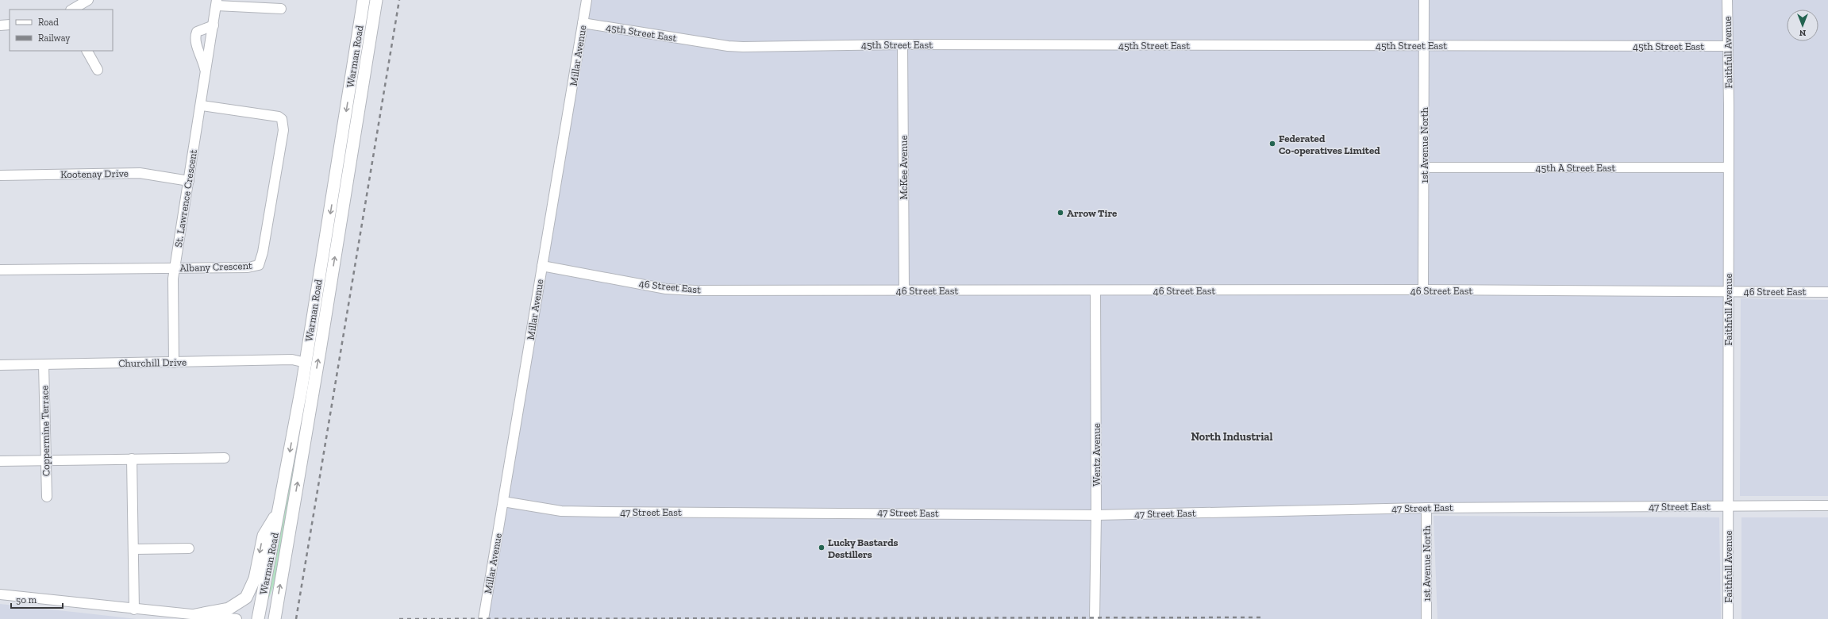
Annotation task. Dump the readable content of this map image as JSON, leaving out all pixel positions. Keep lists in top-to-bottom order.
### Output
{
  "streets": {
    "main road": ["Warman Road"],
    "street": [
      "45th Street East",
      "Faithfull Avenue",
      "Millar Avenue",
      "1st Avenue North",
      "McKee Avenue",
      "45th A Street East",
      "Kootenay Drive",
      "St. Lawrence Crescent",
      "Albany Crescent",
      "46 Street East",
      "Churchill Drive",
      "Coppermine Terrace",
      "Wentz Avenue",
      "47 Street East"
    ]
  },
  "crossings": [
    ["45th Street East", "Faithfull Avenue"],
    ["45th Street East", "Millar Avenue"],
    ["45th Street East", "1st Avenue North"],
    ["45th Street East", "McKee Avenue"],
    ["Faithfull Avenue", "45th A Street East"],
    ["Faithfull Avenue", "46 Street East"],
    ["Faithfull Avenue", "47 Street East"],
    ["Millar Avenue", "46 Street East"],
    ["Millar Avenue", "47 Street East"],
    ["Warman Road", "Churchill Drive"],
    ["1st Avenue North", "45th A Street East"],
    ["1st Avenue North", "46 Street East"],
    ["1st Avenue North", "47 Street East"],
    ["McKee Avenue", "46 Street East"],
    ["Kootenay Drive", "St. Lawrence Crescent"],
    ["St. Lawrence Crescent", "Albany Crescent"],
    ["St. Lawrence Crescent", "Churchill Drive"],
    ["46 Street East", "Wentz Avenue"],
    ["Churchill Drive", "Coppermine Terrace"],
    ["Wentz Avenue", "47 Street East"]
  ],
  "districts": ["North Industrial"],
  "places": ["Federated Co-operatives Limited", "Arrow Tire", "Lucky Bastards Destillers"],
  "legend": ["Road", "Railway"],
  "scale_bar": "50 m",
  "north": "bottom"
}
